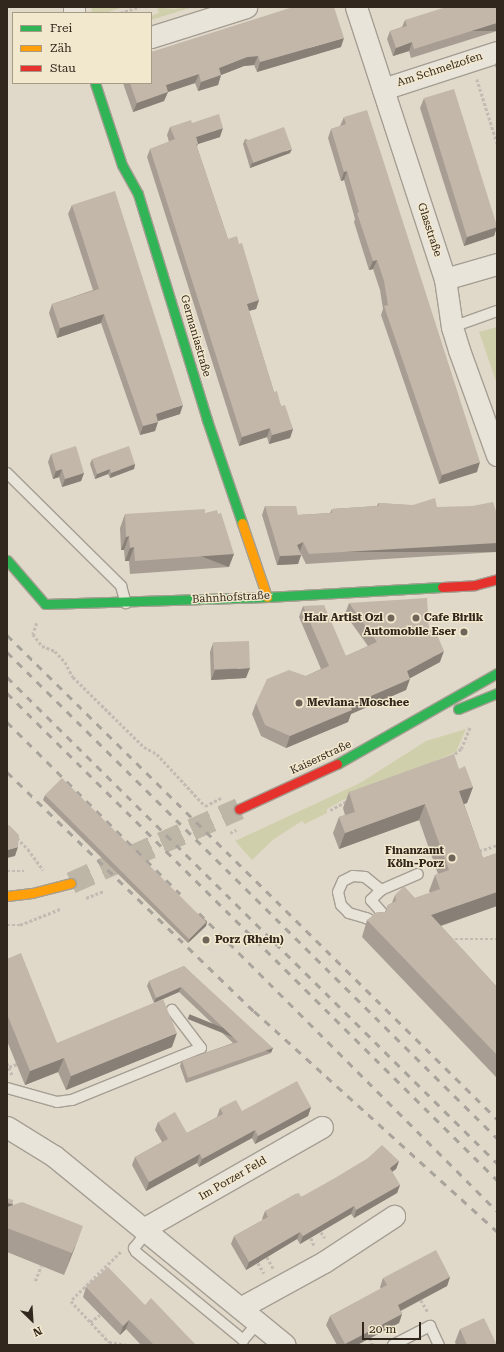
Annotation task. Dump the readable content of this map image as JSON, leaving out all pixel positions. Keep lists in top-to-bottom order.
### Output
{
  "streets": {
    "street": [
      "Am Schmelzofen",
      "Glasstraße",
      "Germaniastraße",
      "Bahnhofstraße",
      "Kaiserstraße",
      "Im Porzer Feld"
    ]
  },
  "crossings": [
    ["Am Schmelzofen", "Glasstraße"],
    ["Germaniastraße", "Bahnhofstraße"]
  ],
  "places": [
    "Hair Artist Ozi",
    "Cafe Birlik",
    "Automobile Eser",
    "Mevlana-Moschee",
    "Finanzamt Köln-Porz",
    "Porz (Rhein)"
  ],
  "legend": ["Frei", "Zäh", "Stau"],
  "scale_bar": "20 m",
  "north": "bottom right"
}
